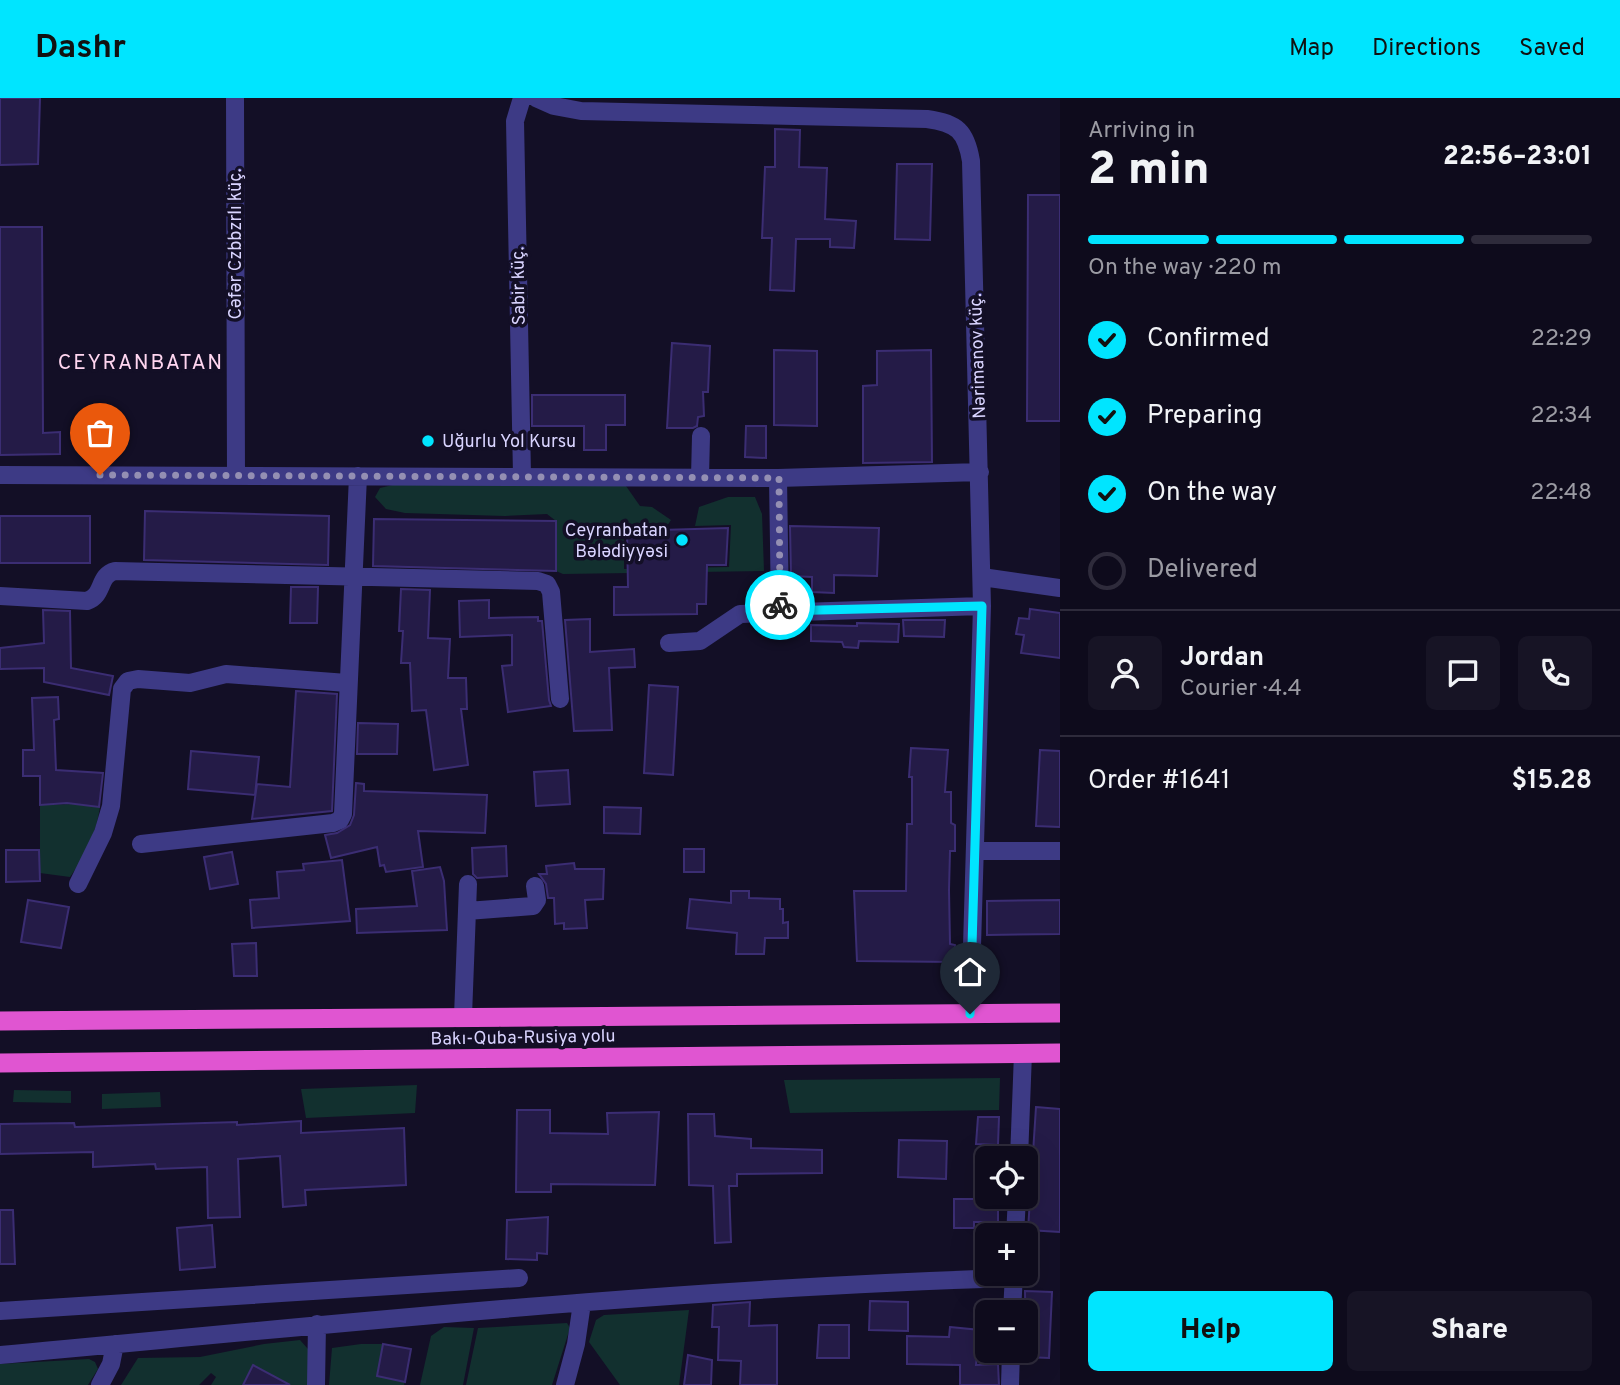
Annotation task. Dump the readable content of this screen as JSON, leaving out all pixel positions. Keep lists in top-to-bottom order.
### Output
{
  "streets": {
    "highway": ["Bakı-Quba-Rusiya yolu"],
    "street": ["Cəfər Czbbzrlı küç.", "Sabir küç.", "Nərimanov küç."]
  },
  "crossings": [
    ["Nərimanov küç.", "Bakı-Quba-Rusiya yolu"]
  ],
  "districts": ["CEYRANBATAN"],
  "places": ["Uğurlu Yol Kursu", "Ceyranbatan Bələdiyyəsi"],
  "page": {
    "header": "Dashr",
    "nav": ["Map", "Directions", "Saved"],
    "heading": ["2 min", "Arriving in", "22:56–23:01"],
    "panel": [
      "Jordan",
      "Courier · 4.4",
      "Order #1641",
      "$15.28"
    ],
    "bar": "On the way · 220 m",
    "list": [
      ["Confirmed", "22:29"],
      ["Preparing", "22:34"],
      ["On the way", "22:48"],
      "Delivered"
    ],
    "map_buttons": ["+", "−"],
    "buttons": ["Help", "Share"]
  }
}
